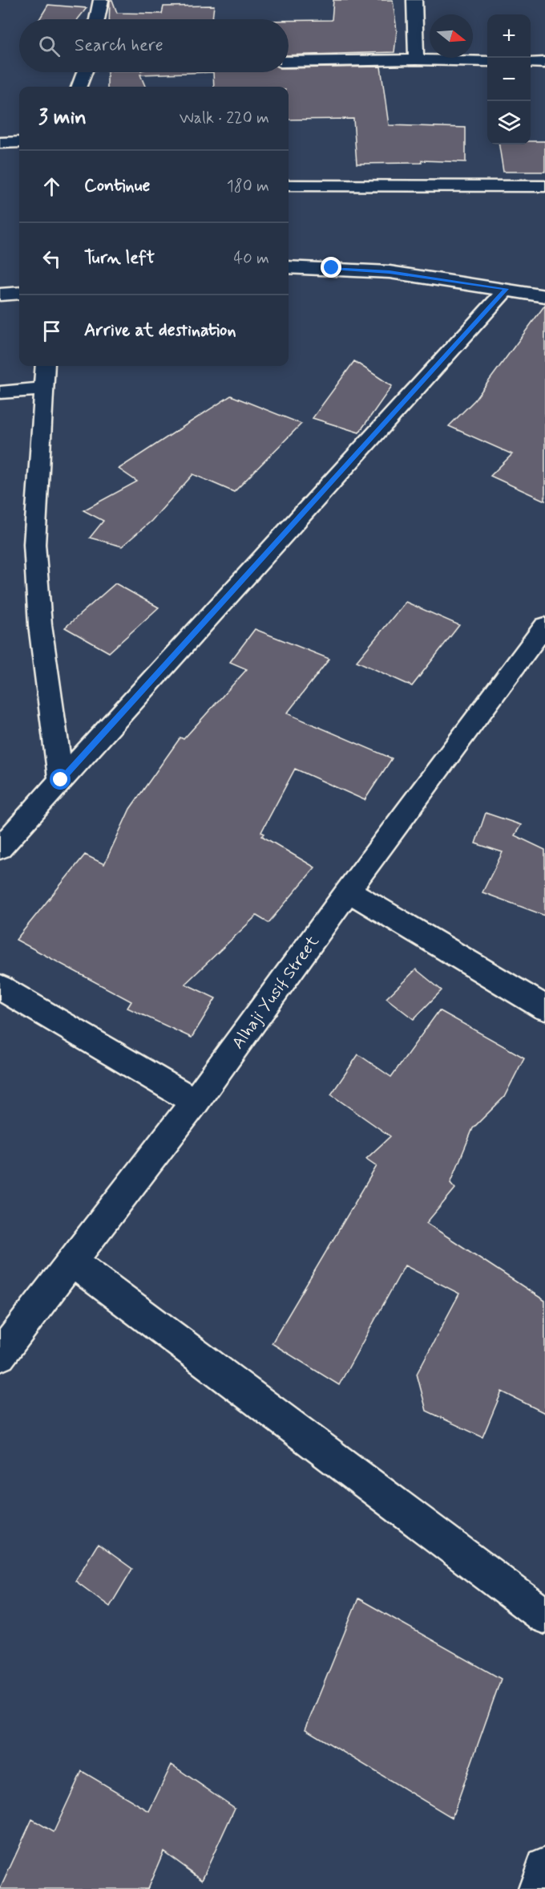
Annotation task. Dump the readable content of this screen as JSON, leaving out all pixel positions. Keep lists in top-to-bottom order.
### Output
{
  "streets": {
    "street": ["Alhaji Yusif Street"]
  },
  "north": "right",
  "page": {
    "map_buttons": ["+", "−"],
    "search": "Search here",
    "heading": ["3 min", "Walk · 220 m"],
    "list": [
      ["Continue", "180 m"],
      ["Turn left", "40 m"],
      "Arrive at destination"
    ]
  }
}
